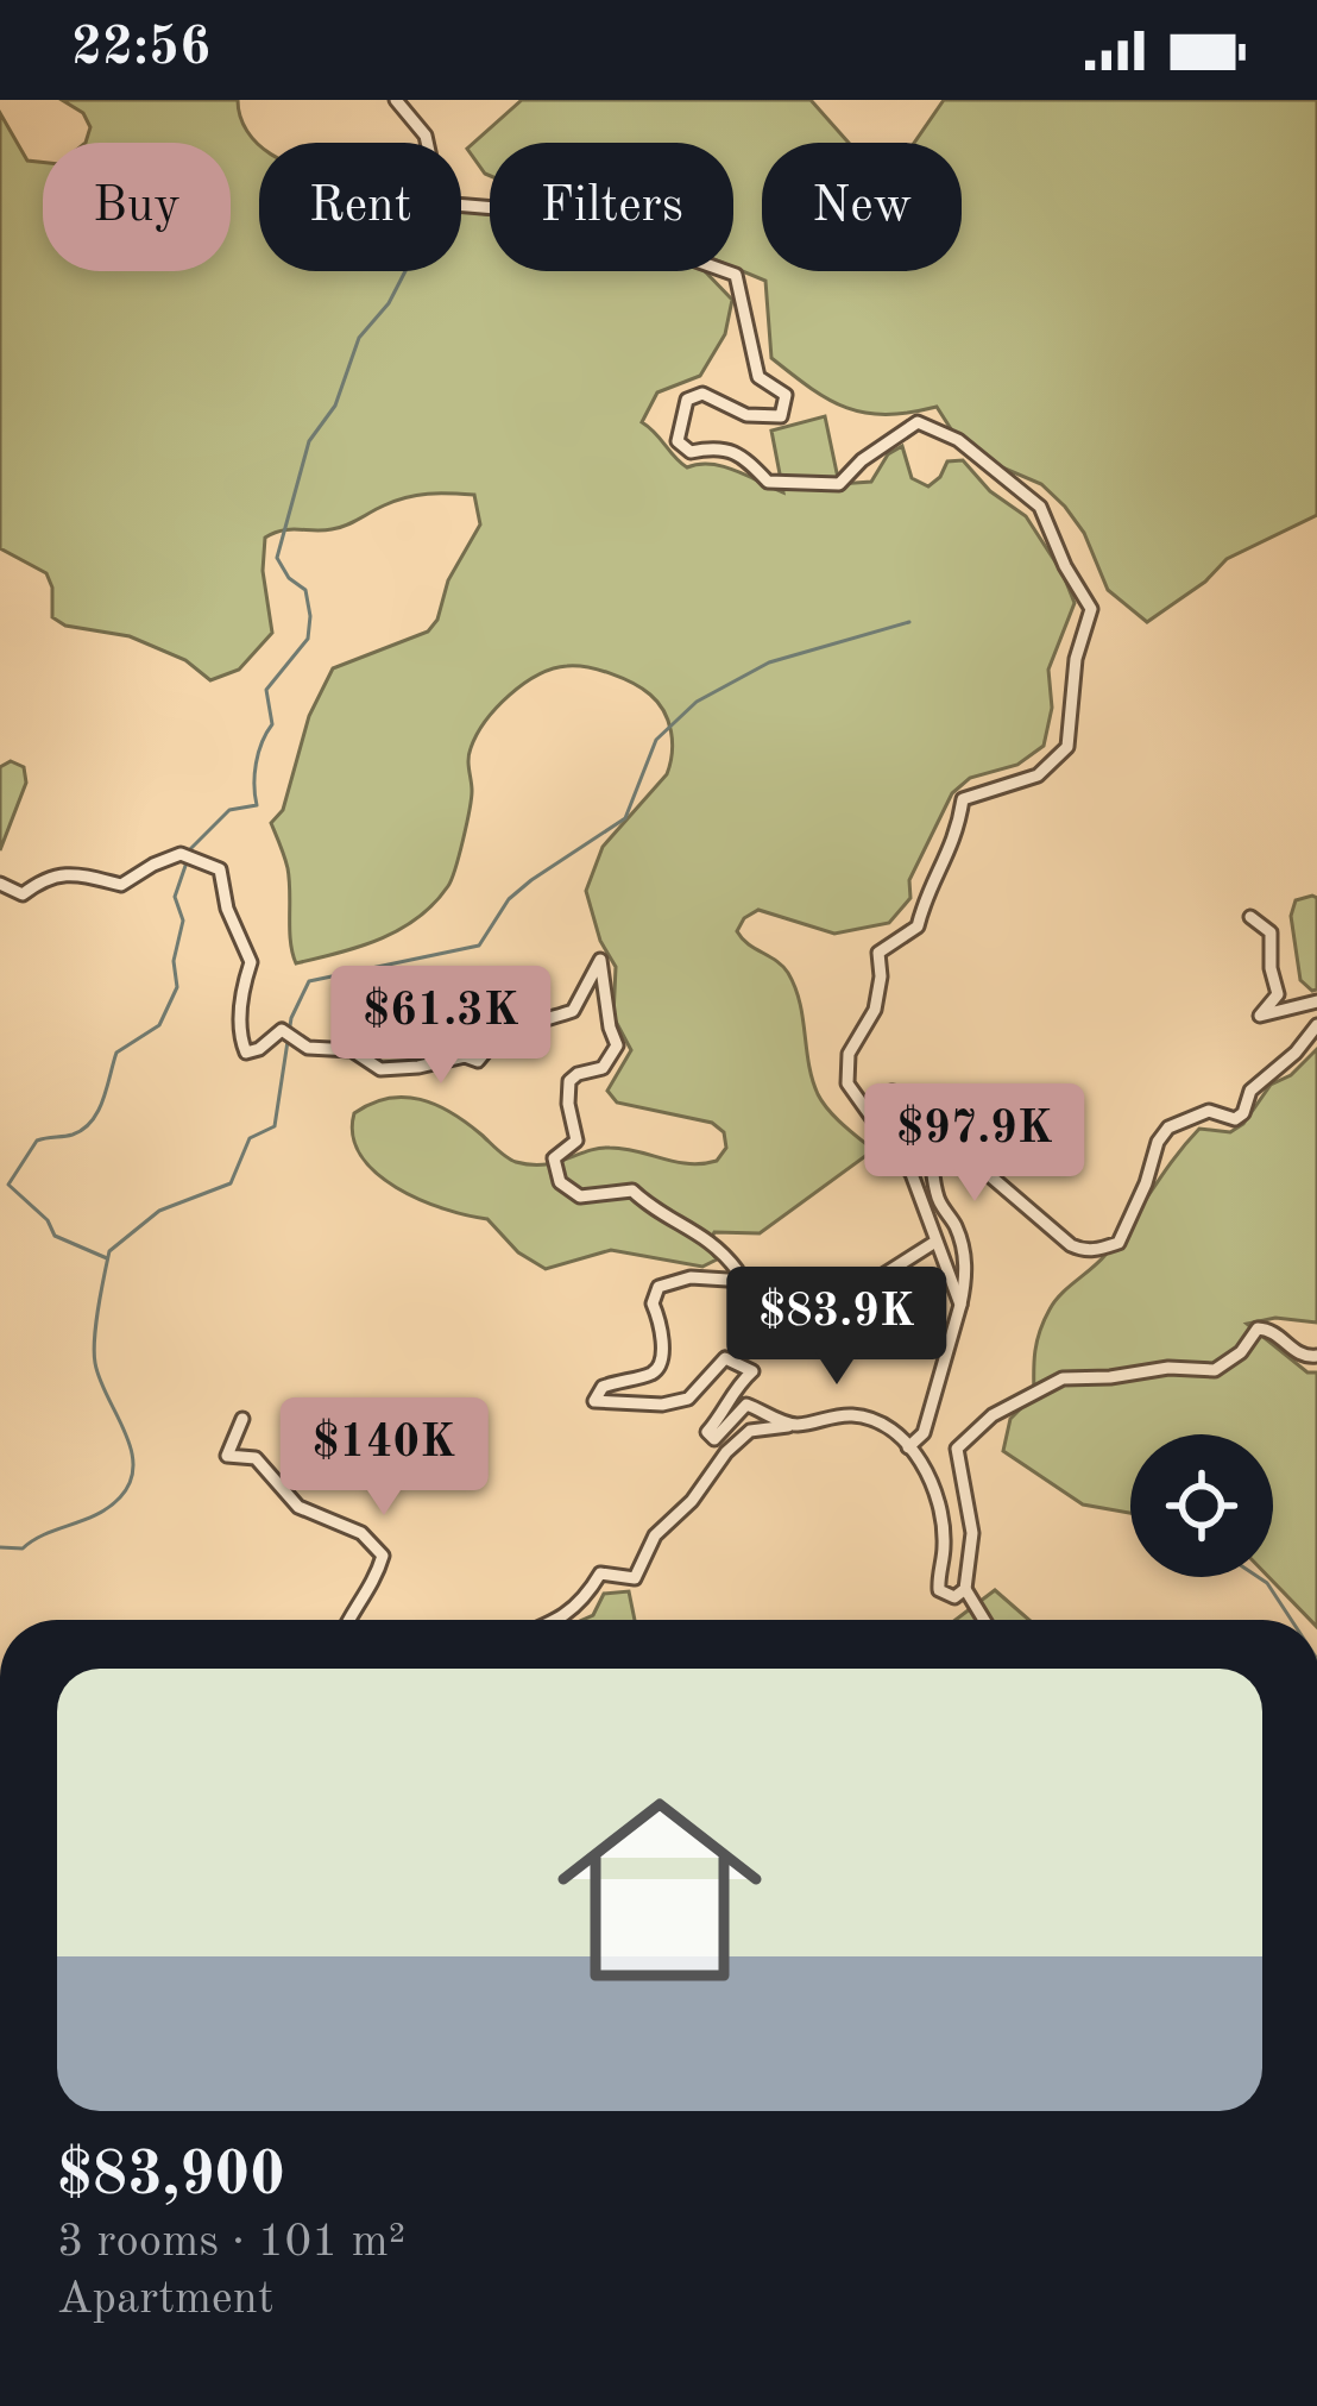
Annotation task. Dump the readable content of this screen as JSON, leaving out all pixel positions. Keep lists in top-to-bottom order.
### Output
{
  "page": {
    "status": "22:56",
    "chip": [
      "Buy",
      "Rent",
      "Filters",
      "New"
    ],
    "price": [
      "$61.3K",
      "$97.9K",
      "$83.9K",
      "$140K"
    ],
    "list": [
      {
        "name": "$83,900",
        "note": "3 rooms · 101 m² · Apartment"
      }
    ]
  }
}
